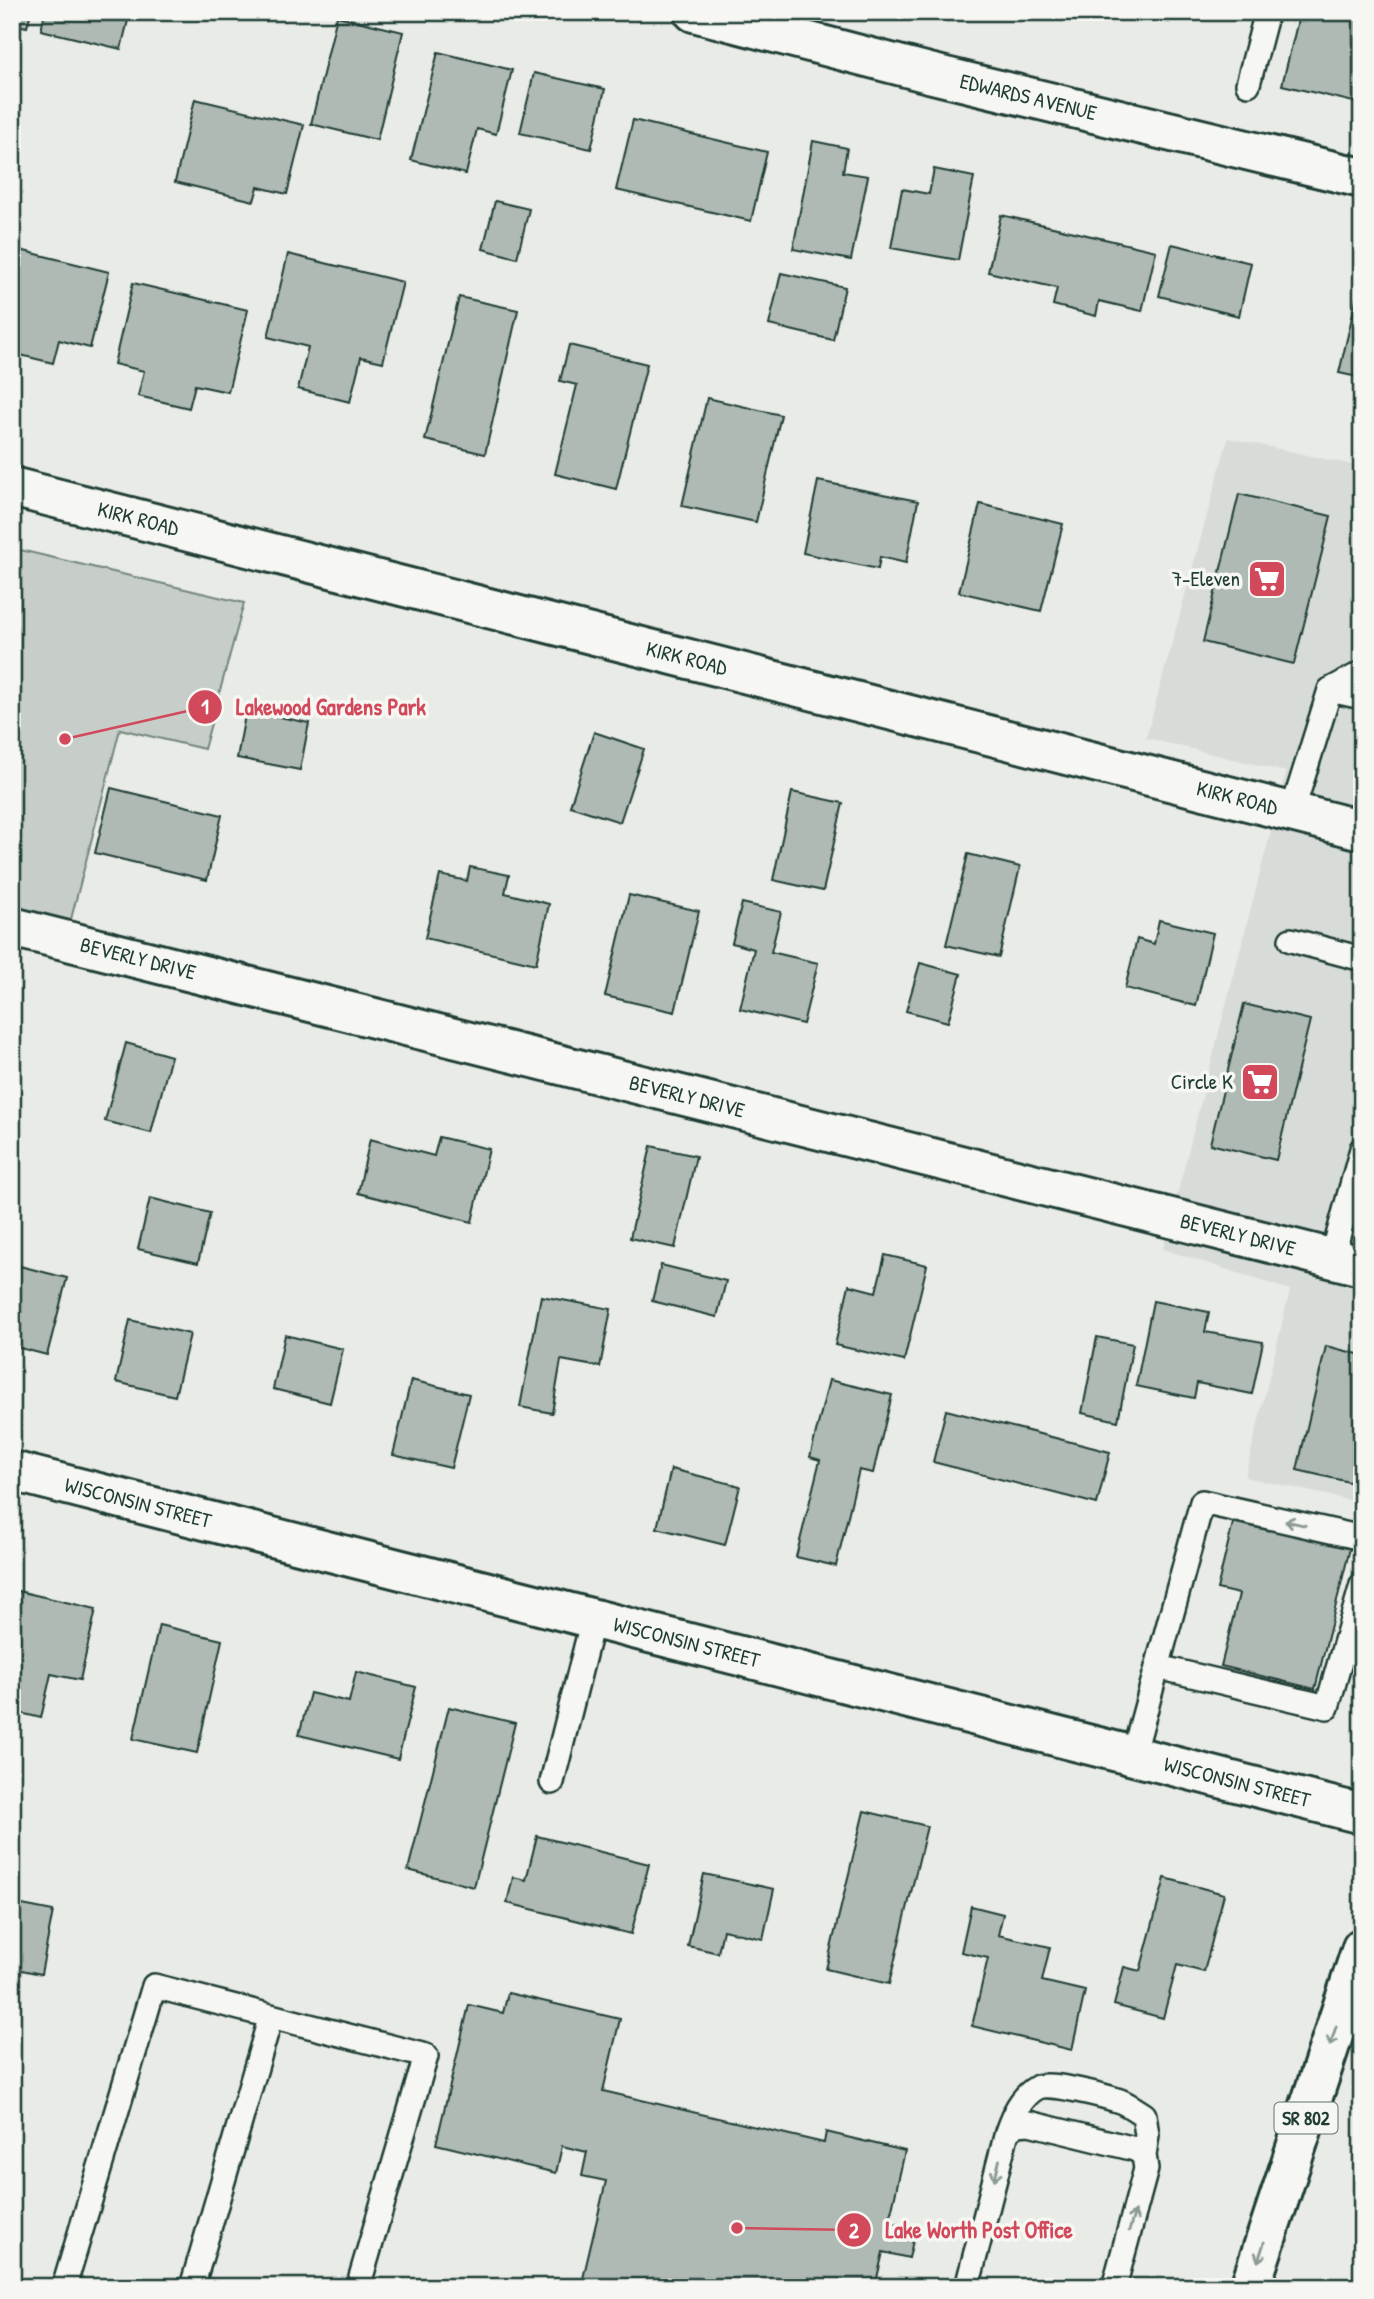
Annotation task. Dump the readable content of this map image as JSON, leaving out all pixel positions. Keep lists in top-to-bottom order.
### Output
{
  "streets": {
    "street": [
      "EDWARDS AVENUE",
      "KIRK ROAD",
      "BEVERLY DRIVE",
      "WISCONSIN STREET",
      "SR 802"
    ]
  },
  "places": {
    "supermarket": ["7-Eleven", "Circle K"],
    "other": ["Lakewood Gardens Park", "Lake Worth Post Office"]
  }
}
